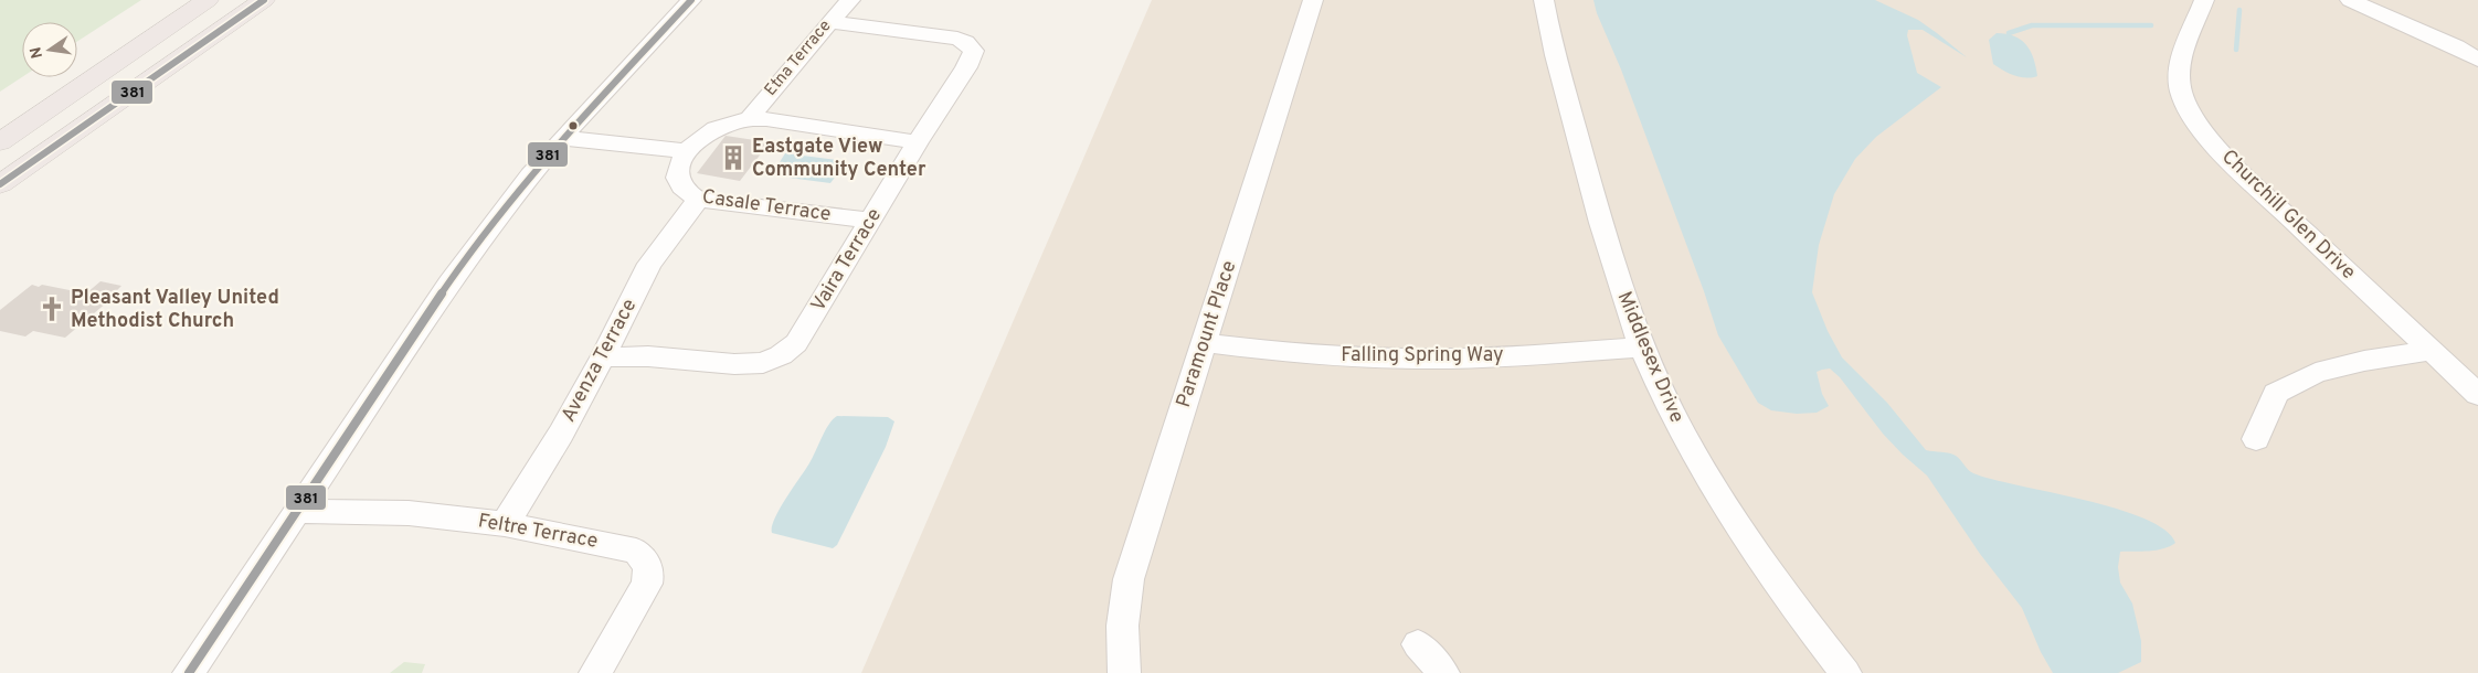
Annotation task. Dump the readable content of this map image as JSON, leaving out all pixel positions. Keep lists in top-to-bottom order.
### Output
{
  "streets": {
    "street": [
      "Etna Terrace",
      "Casale Terrace",
      "Churchill Glen Drive",
      "Vaira Terrace",
      "Paramount Place",
      "Falling Spring Way",
      "Middlesex Drive",
      "Avenza Terrace",
      "Feltre Terrace"
    ]
  },
  "crossings": [
    ["Etna Terrace", "Vaira Terrace"],
    ["Casale Terrace", "Vaira Terrace"],
    ["Casale Terrace", "Avenza Terrace"],
    ["Vaira Terrace", "Avenza Terrace"],
    ["Paramount Place", "Falling Spring Way"],
    ["Falling Spring Way", "Middlesex Drive"],
    ["Avenza Terrace", "Feltre Terrace"]
  ],
  "places": {
    "building": ["Eastgate View Community Center"],
    "church": ["Pleasant Valley United Methodist Church"]
  },
  "lines": ["transit line 381"],
  "north": "left"
}
